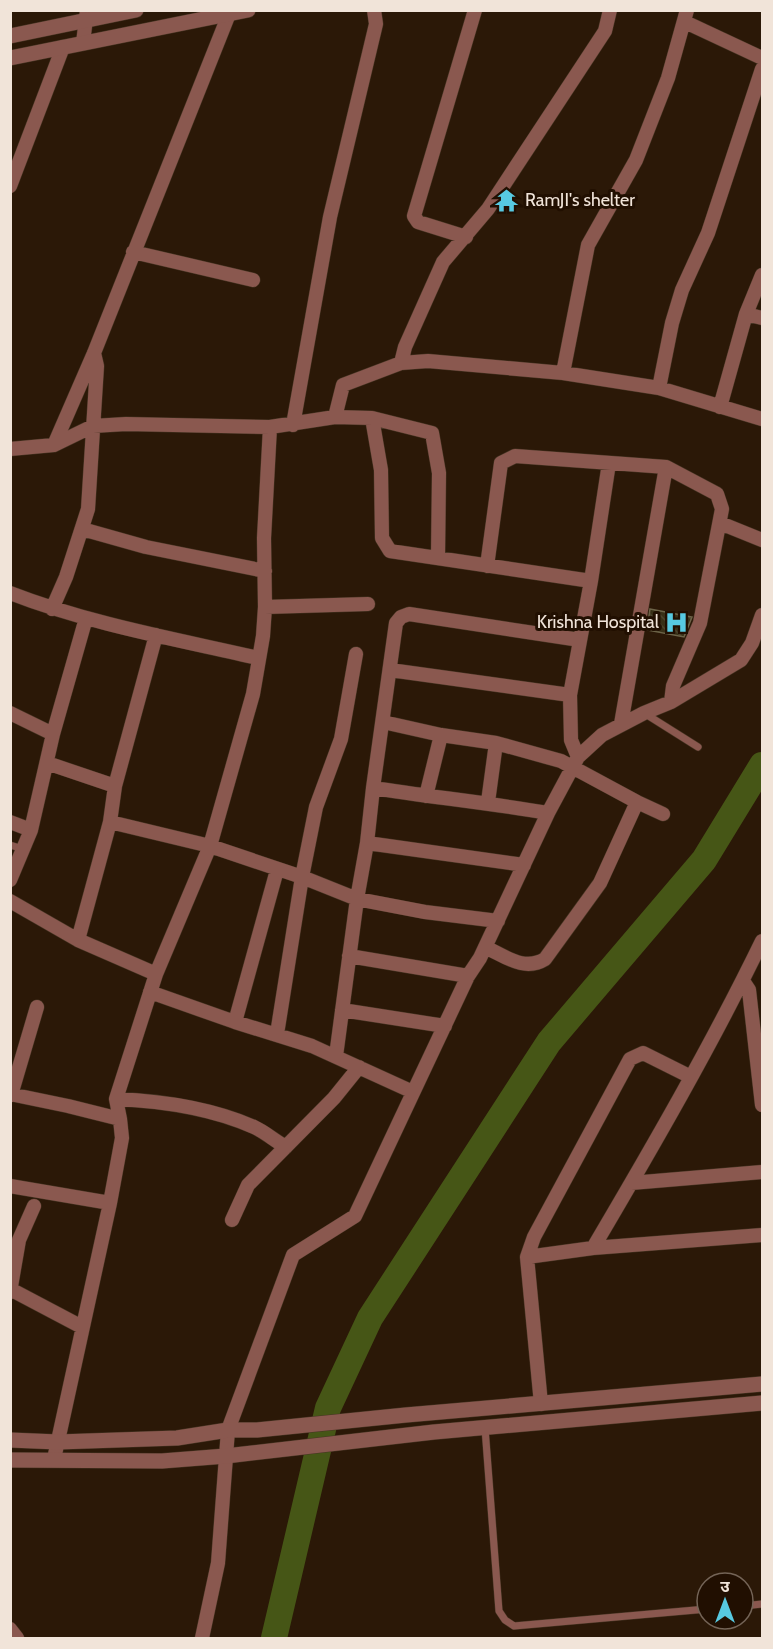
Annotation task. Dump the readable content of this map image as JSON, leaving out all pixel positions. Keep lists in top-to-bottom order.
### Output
{
  "places": {
    "temple": ["RamJI's shelter"],
    "hospital": ["Krishna Hospital"]
  },
  "north": "top"
}
